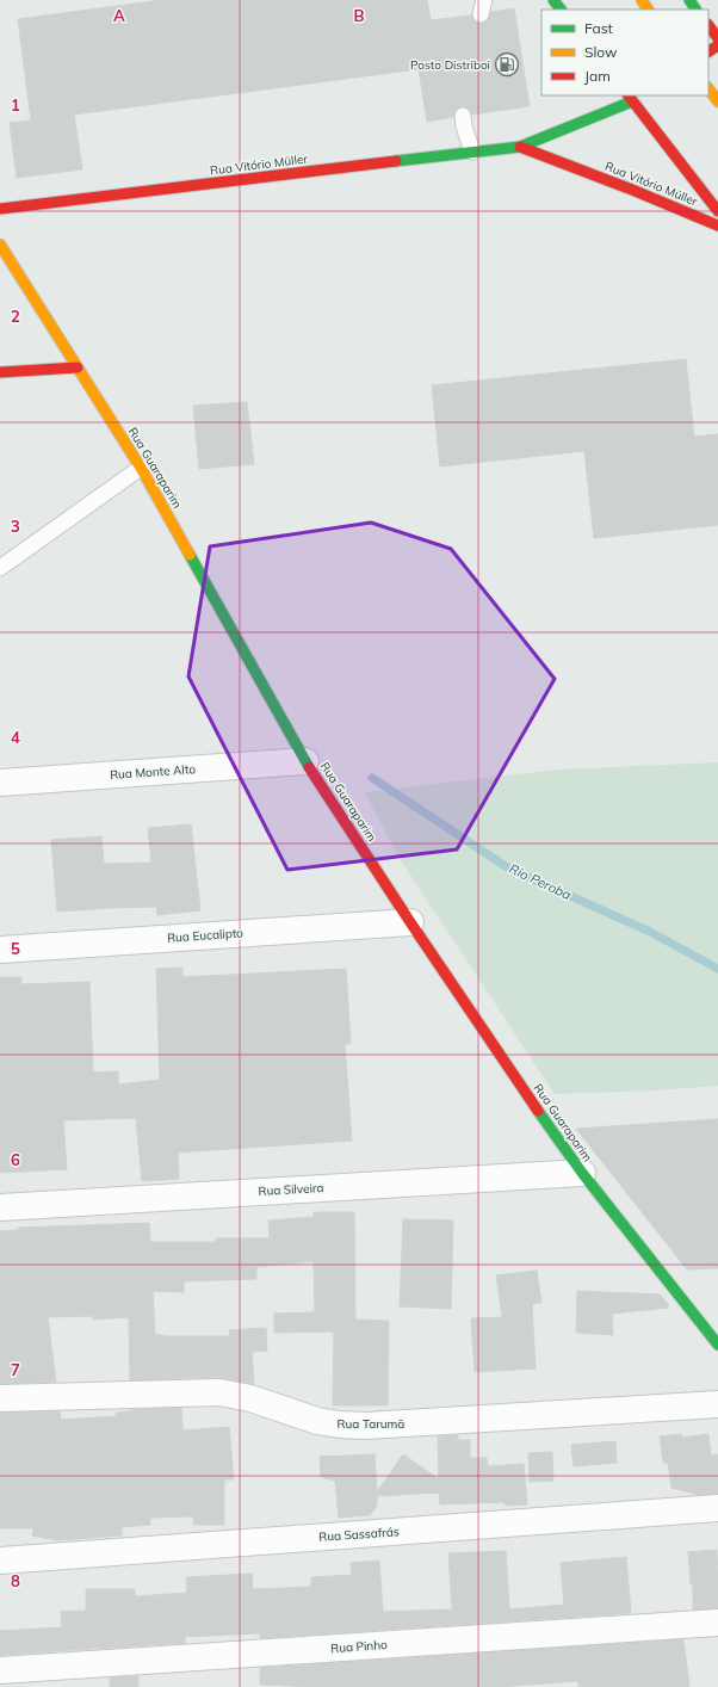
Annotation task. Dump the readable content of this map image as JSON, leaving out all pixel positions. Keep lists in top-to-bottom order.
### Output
{
  "streets": {
    "main road": ["Rua Vitório Müller", "Rua Guaraparim"],
    "street": [
      "Rua Monte Alto",
      "Rua Eucalipto",
      "Rua Silveira",
      "Rua Tarumã",
      "Rua Sassafrás",
      "Rua Pinho"
    ]
  },
  "crossings": [
    ["Rua Guaraparim", "Rua Monte Alto"],
    ["Rua Guaraparim", "Rua Eucalipto"],
    ["Rua Guaraparim", "Rua Silveira"]
  ],
  "water": ["Rio Peroba"],
  "places": {
    "fuel station": ["Posto Distriboi"]
  },
  "legend": ["Fast", "Slow", "Jam"],
  "grid": {
    "columns": ["A", "B"],
    "rows": [
      "1",
      "2",
      "3",
      "4",
      "5",
      "6",
      "7",
      "8"
    ]
  }
}
